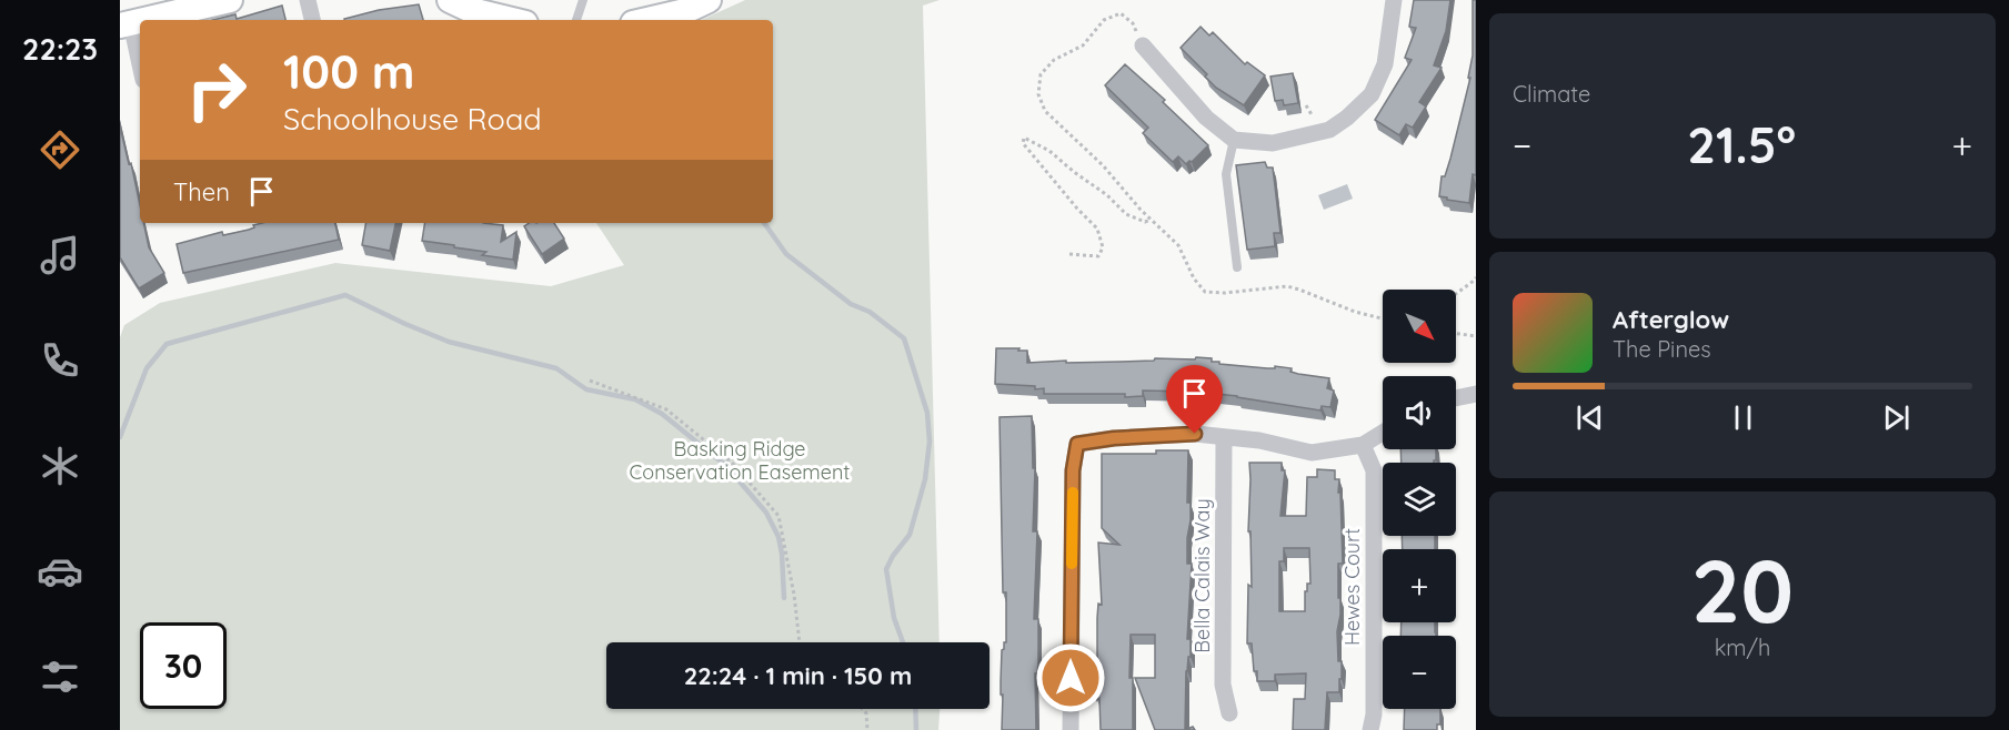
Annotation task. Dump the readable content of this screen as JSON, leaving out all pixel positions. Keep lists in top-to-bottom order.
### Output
{
  "streets": {
    "street": ["Bella Calais Way", "Hewes Court"]
  },
  "parks": ["Basking Ridge Conservation Easement"],
  "north": "bottom right",
  "page": {
    "tabs": "22:23",
    "tile": [
      "Climate",
      ["20", "km/h"]
    ],
    "turn": ["100 m", "Schoolhouse Road"],
    "heat": ["−", "21.5°", "+"],
    "then": "Then",
    "map_buttons": ["+", "−"],
    "song": ["Afterglow", "The Pines"],
    "limit": "30",
    "trip": "22:24 · 1 min · 150 m"
  }
}
